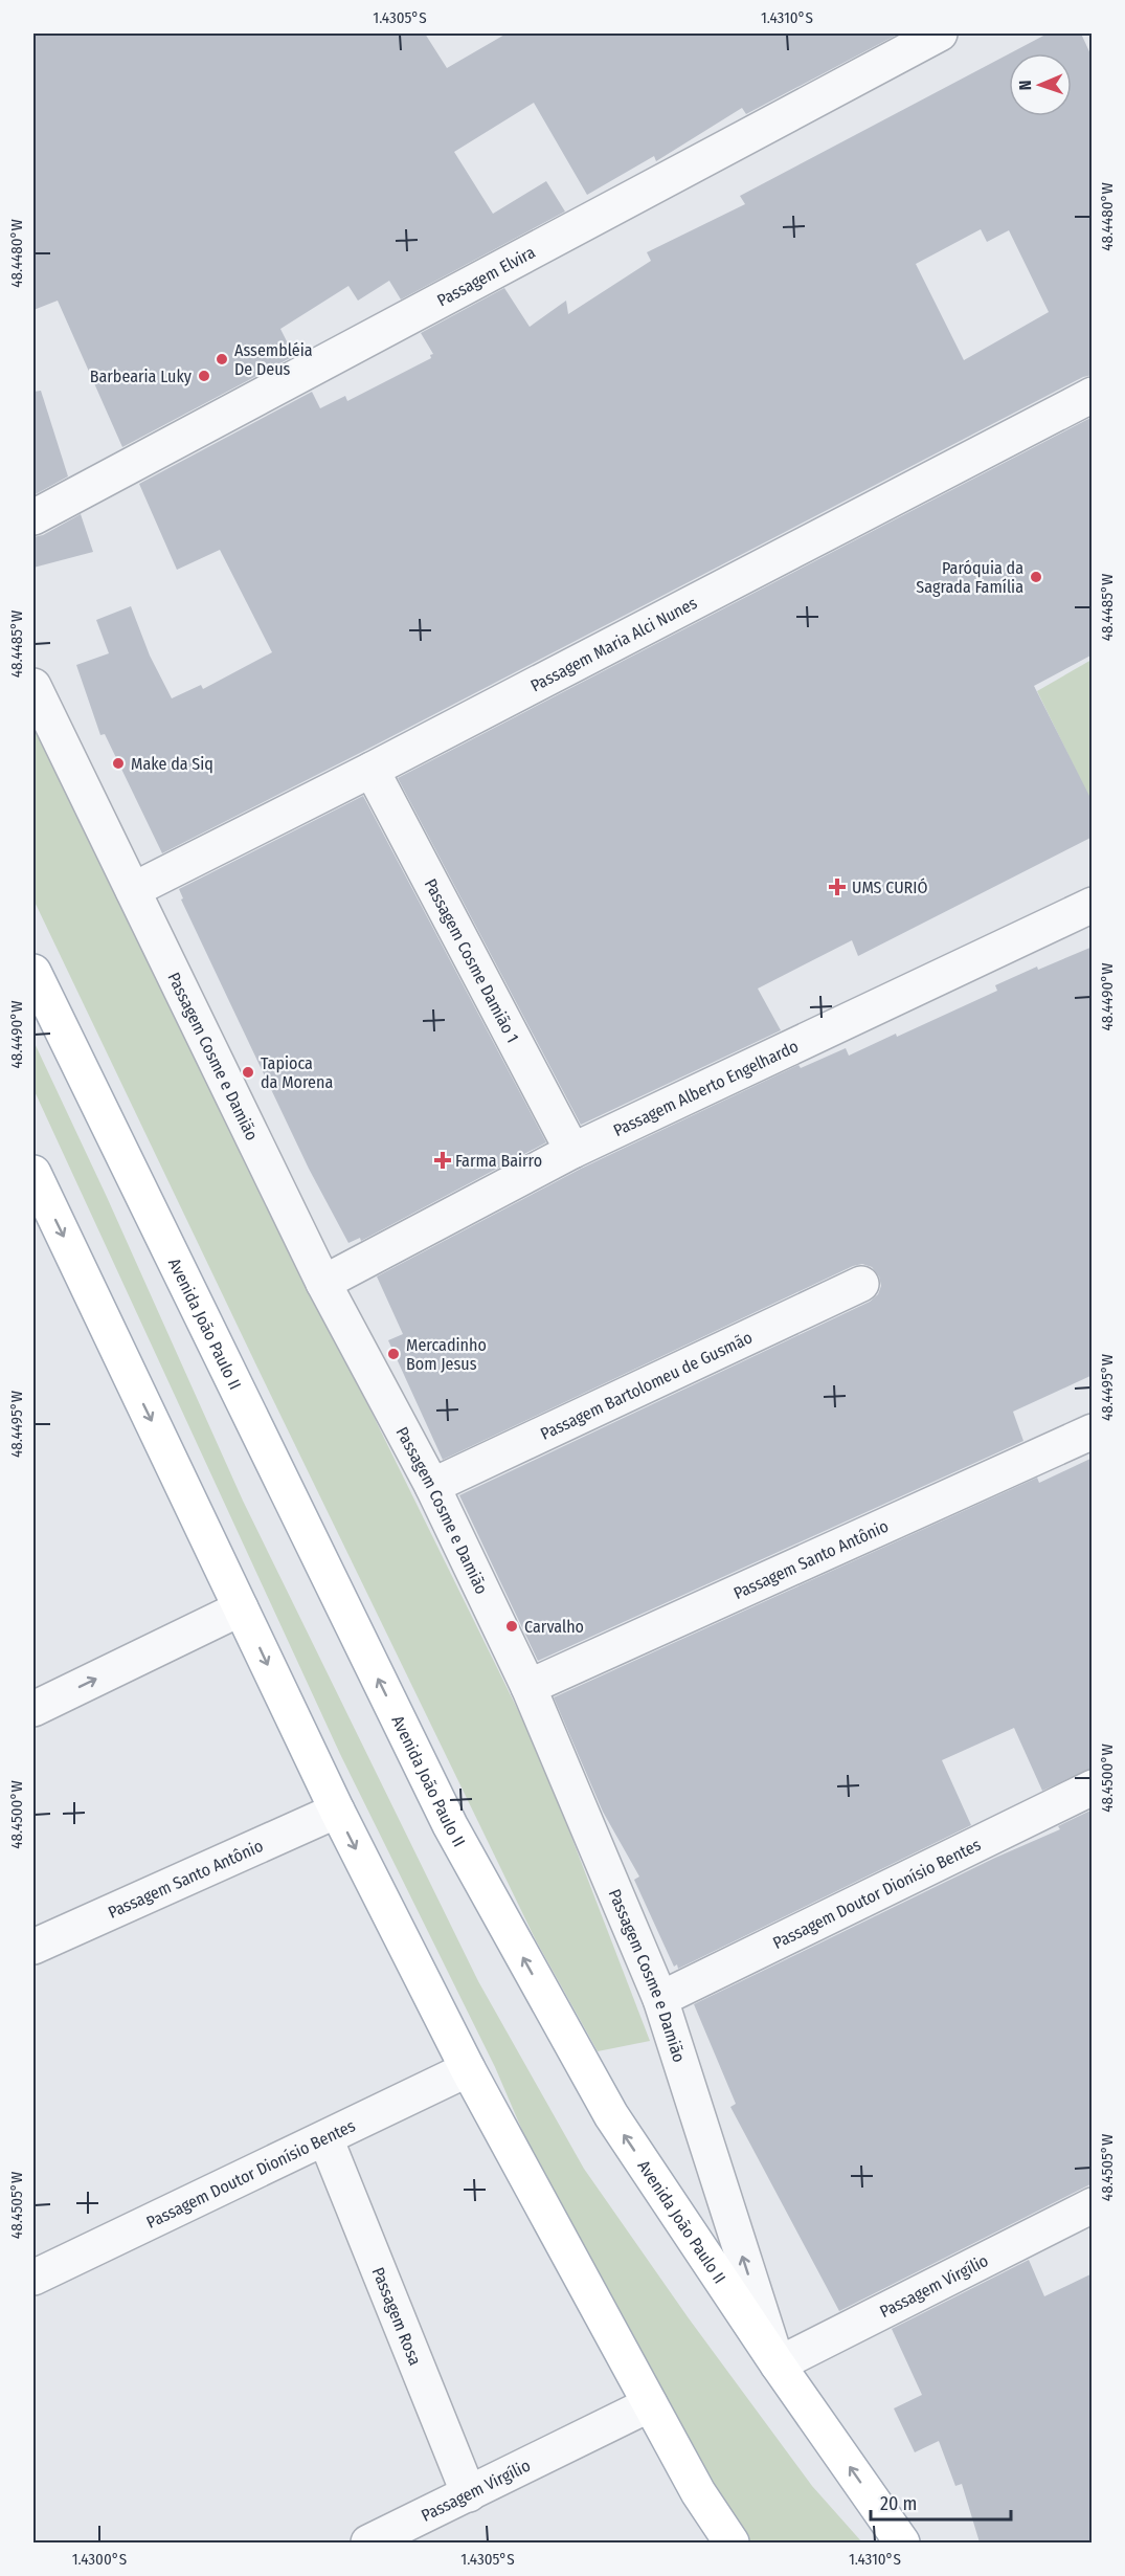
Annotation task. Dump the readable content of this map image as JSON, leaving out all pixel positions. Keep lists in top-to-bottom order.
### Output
{
  "streets": {
    "main road": ["Avenida João Paulo II"],
    "street": [
      "Passagem Elvira",
      "Passagem Maria Alci Nunes",
      "Passagem Cosme Damião 1",
      "Passagem Cosme e Damião",
      "Passagem Alberto Engelhardo",
      "Passagem Bartolomeu de Gusmão",
      "Passagem Santo Antônio",
      "Passagem Doutor Dionísio Bentes",
      "Passagem Virgílio",
      "Passagem Rosa"
    ]
  },
  "crossings": [
    ["Passagem Maria Alci Nunes", "Passagem Cosme Damião 1"],
    ["Passagem Maria Alci Nunes", "Passagem Cosme e Damião"],
    ["Passagem Cosme Damião 1", "Passagem Alberto Engelhardo"],
    ["Passagem Cosme e Damião", "Passagem Alberto Engelhardo"],
    ["Passagem Cosme e Damião", "Avenida João Paulo II"],
    ["Passagem Cosme e Damião", "Passagem Bartolomeu de Gusmão"],
    ["Passagem Cosme e Damião", "Passagem Santo Antônio"],
    ["Passagem Cosme e Damião", "Passagem Doutor Dionísio Bentes"],
    ["Passagem Cosme e Damião", "Passagem Virgílio"],
    ["Avenida João Paulo II", "Passagem Virgílio"],
    ["Passagem Doutor Dionísio Bentes", "Passagem Rosa"],
    ["Passagem Virgílio", "Passagem Rosa"]
  ],
  "places": {
    "other": [
      "Assembléia De Deus",
      "Barbearia Luky",
      "Paróquia da Sagrada Família",
      "Make da Siq",
      "Tapioca da Morena",
      "Mercadinho Bom Jesus",
      "Carvalho"
    ],
    "health": ["UMS CURIÓ", "Farma Bairro"]
  },
  "scale_bar": "20 m",
  "north": "left",
  "coordinates": [
    "1.4305°S",
    "1.4310°S",
    "48.4480°W",
    "48.4485°W",
    "48.4490°W",
    "48.4495°W",
    "48.4500°W",
    "48.4505°W",
    "1.4300°S"
  ]
}
